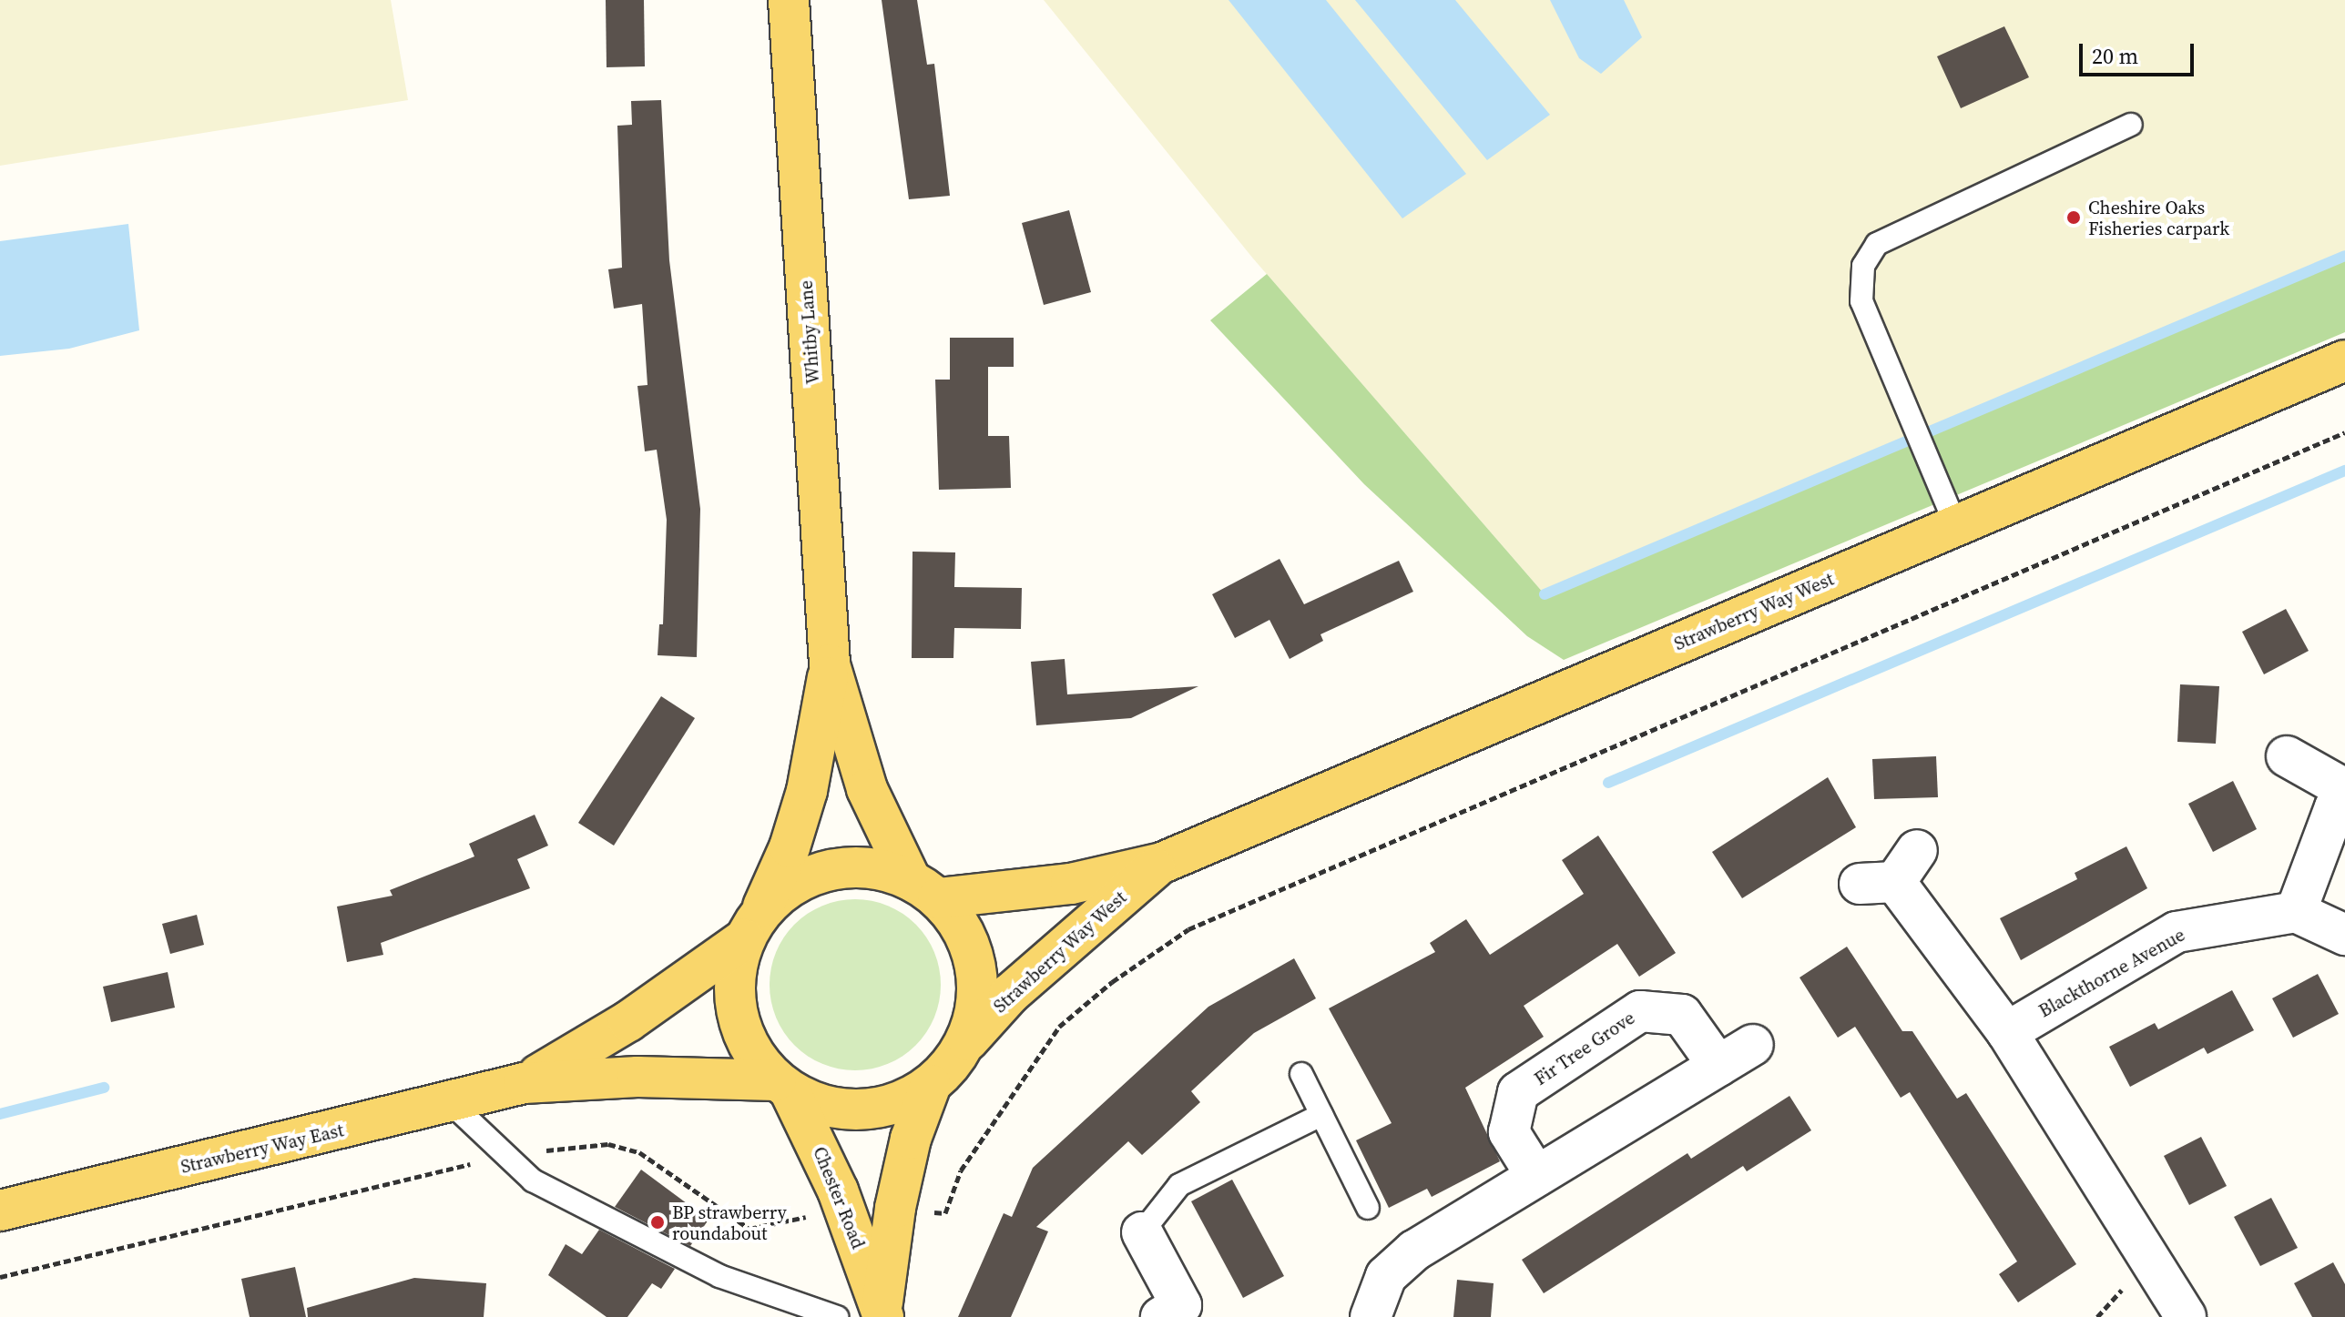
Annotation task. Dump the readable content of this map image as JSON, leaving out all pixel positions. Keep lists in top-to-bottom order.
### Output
{
  "streets": {
    "main road": [
      "Whitby Lane",
      "Strawberry Way West",
      "Strawberry Way East",
      "Chester Road"
    ],
    "street": ["Blackthorne Avenue", "Fir Tree Grove"]
  },
  "crossings": [
    ["Whitby Lane", "Strawberry Way West"],
    ["Whitby Lane", "Strawberry Way East"],
    ["Whitby Lane", "Chester Road"],
    ["Strawberry Way West", "Strawberry Way East"],
    ["Strawberry Way West", "Chester Road"],
    ["Strawberry Way East", "Chester Road"]
  ],
  "places": ["Cheshire Oaks Fisheries carpark", "BP strawberry roundabout"],
  "scale_bar": "20 m"
}
